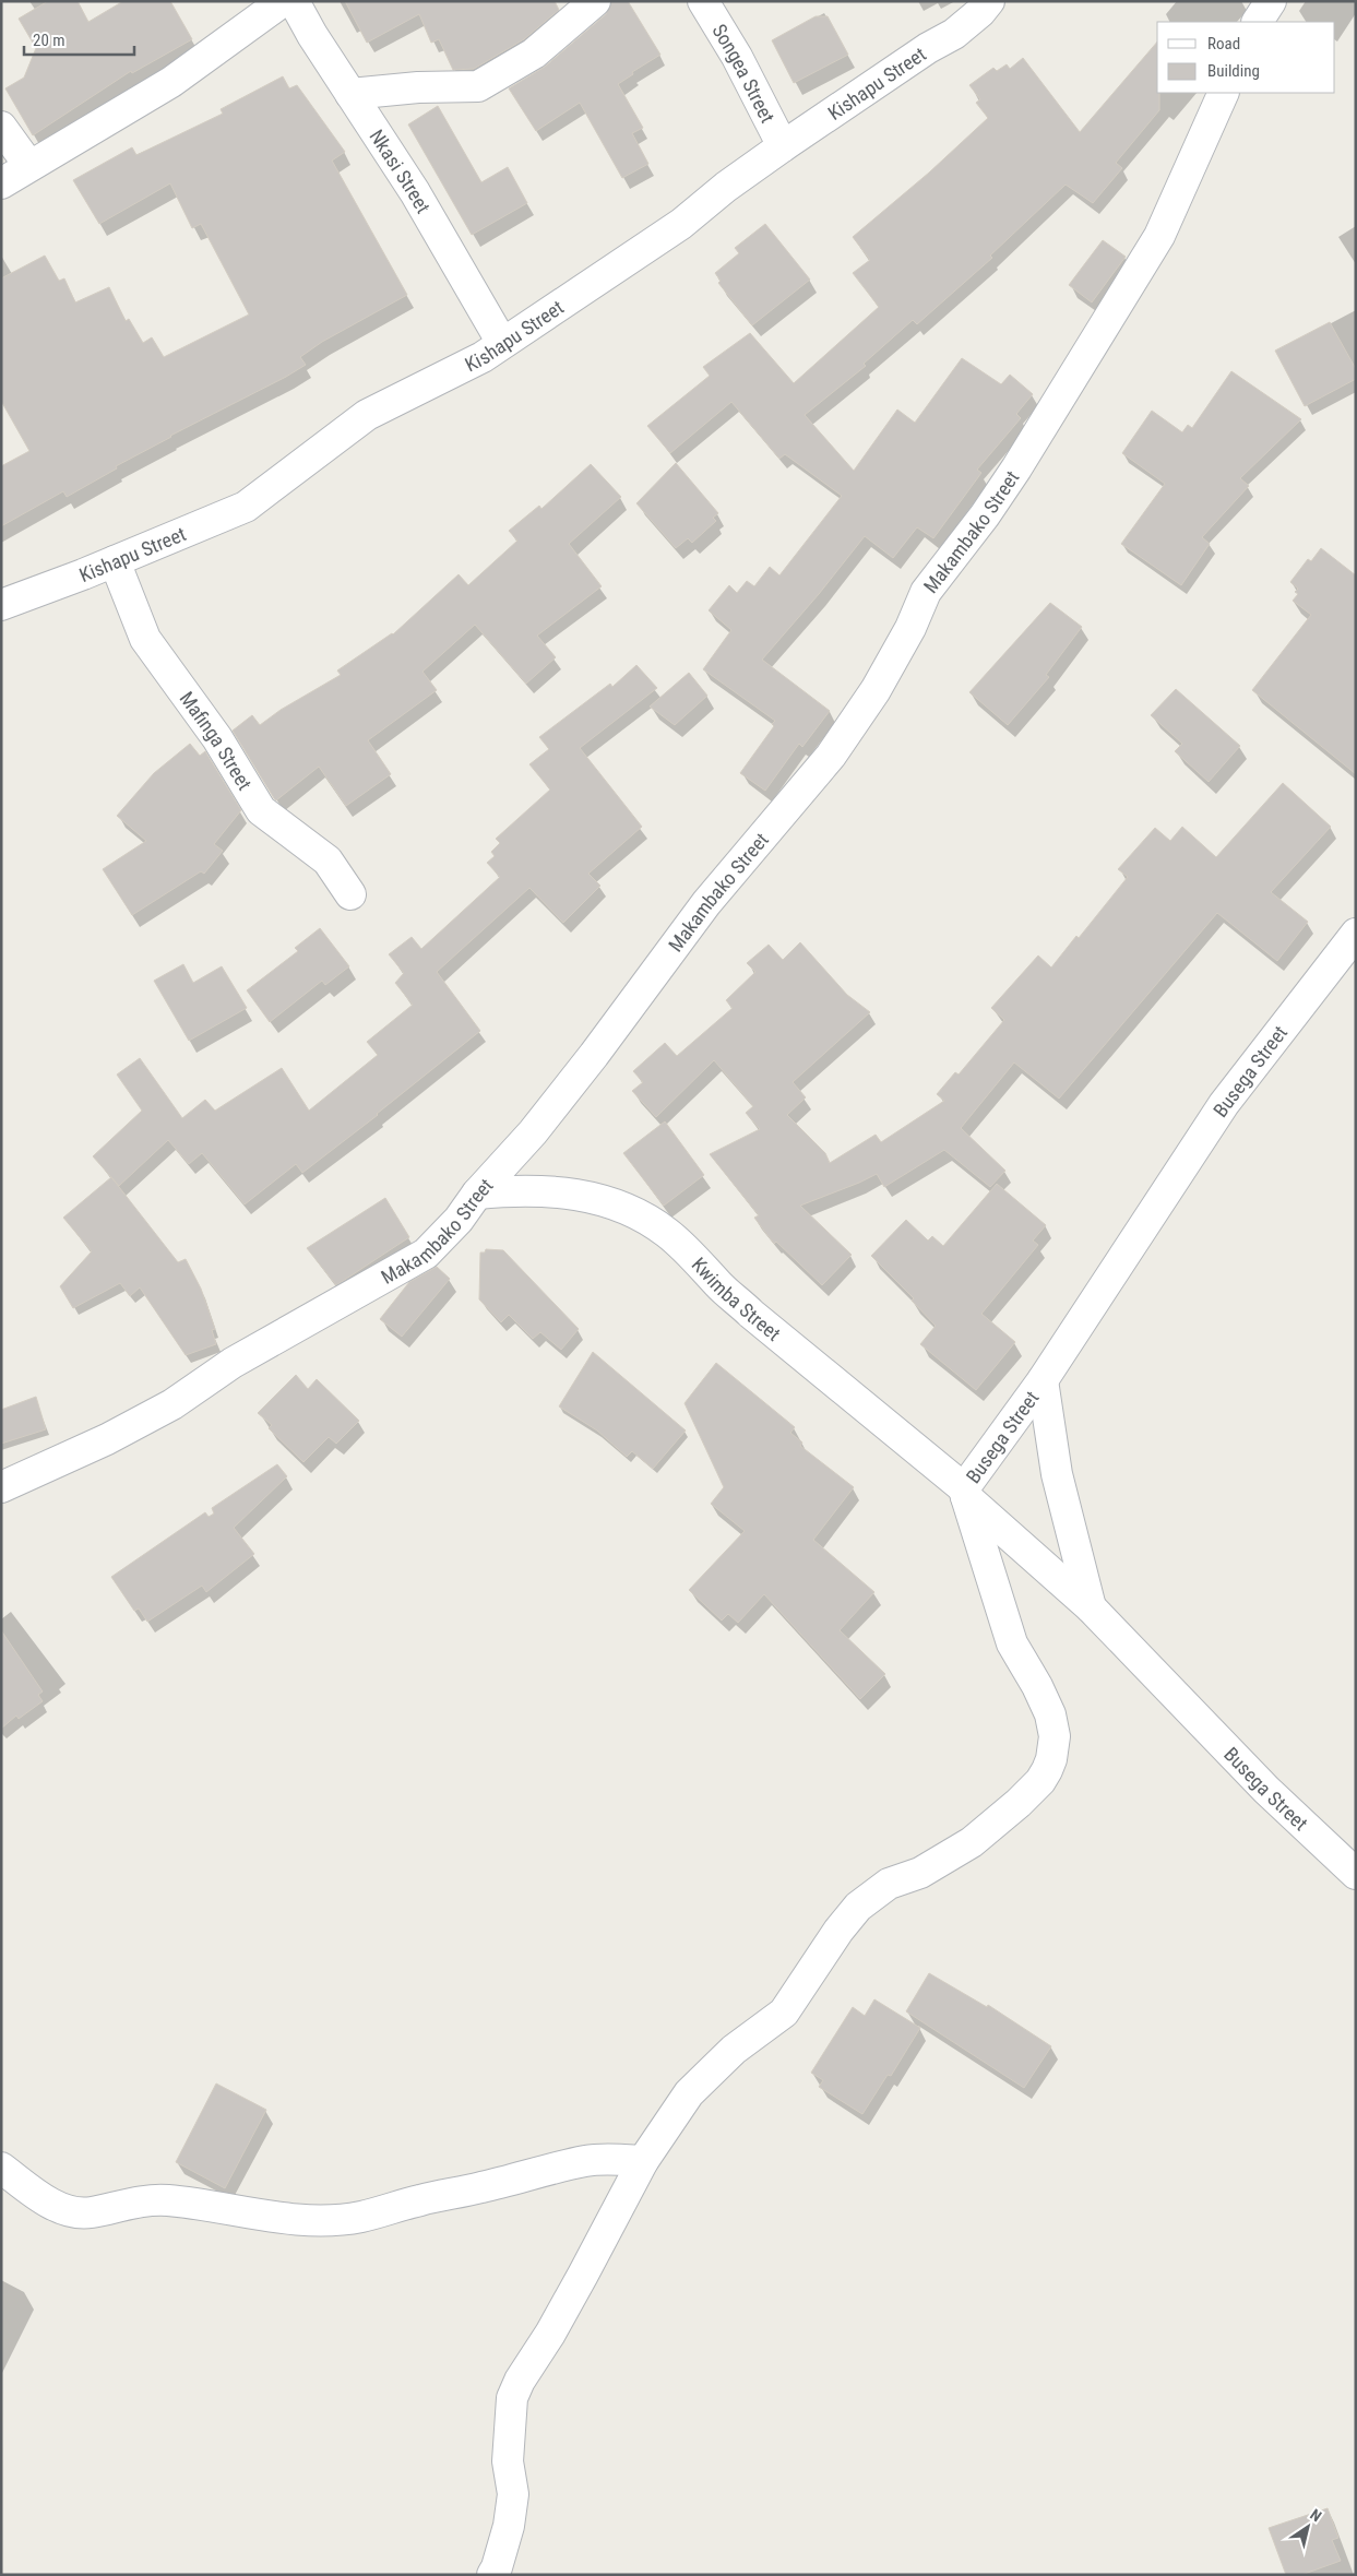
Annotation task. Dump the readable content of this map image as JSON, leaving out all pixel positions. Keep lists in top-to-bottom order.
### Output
{
  "streets": {
    "street": [
      "Songea Street",
      "Kishapu Street",
      "Nkasi Street",
      "Makambako Street",
      "Mafinga Street",
      "Busega Street",
      "Kwimba Street"
    ]
  },
  "crossings": [
    ["Songea Street", "Kishapu Street"],
    ["Kishapu Street", "Nkasi Street"],
    ["Kishapu Street", "Mafinga Street"],
    ["Makambako Street", "Kwimba Street"],
    ["Busega Street", "Kwimba Street"]
  ],
  "legend": ["Road", "Building"],
  "scale_bar": "20 m",
  "north": "top right"
}
